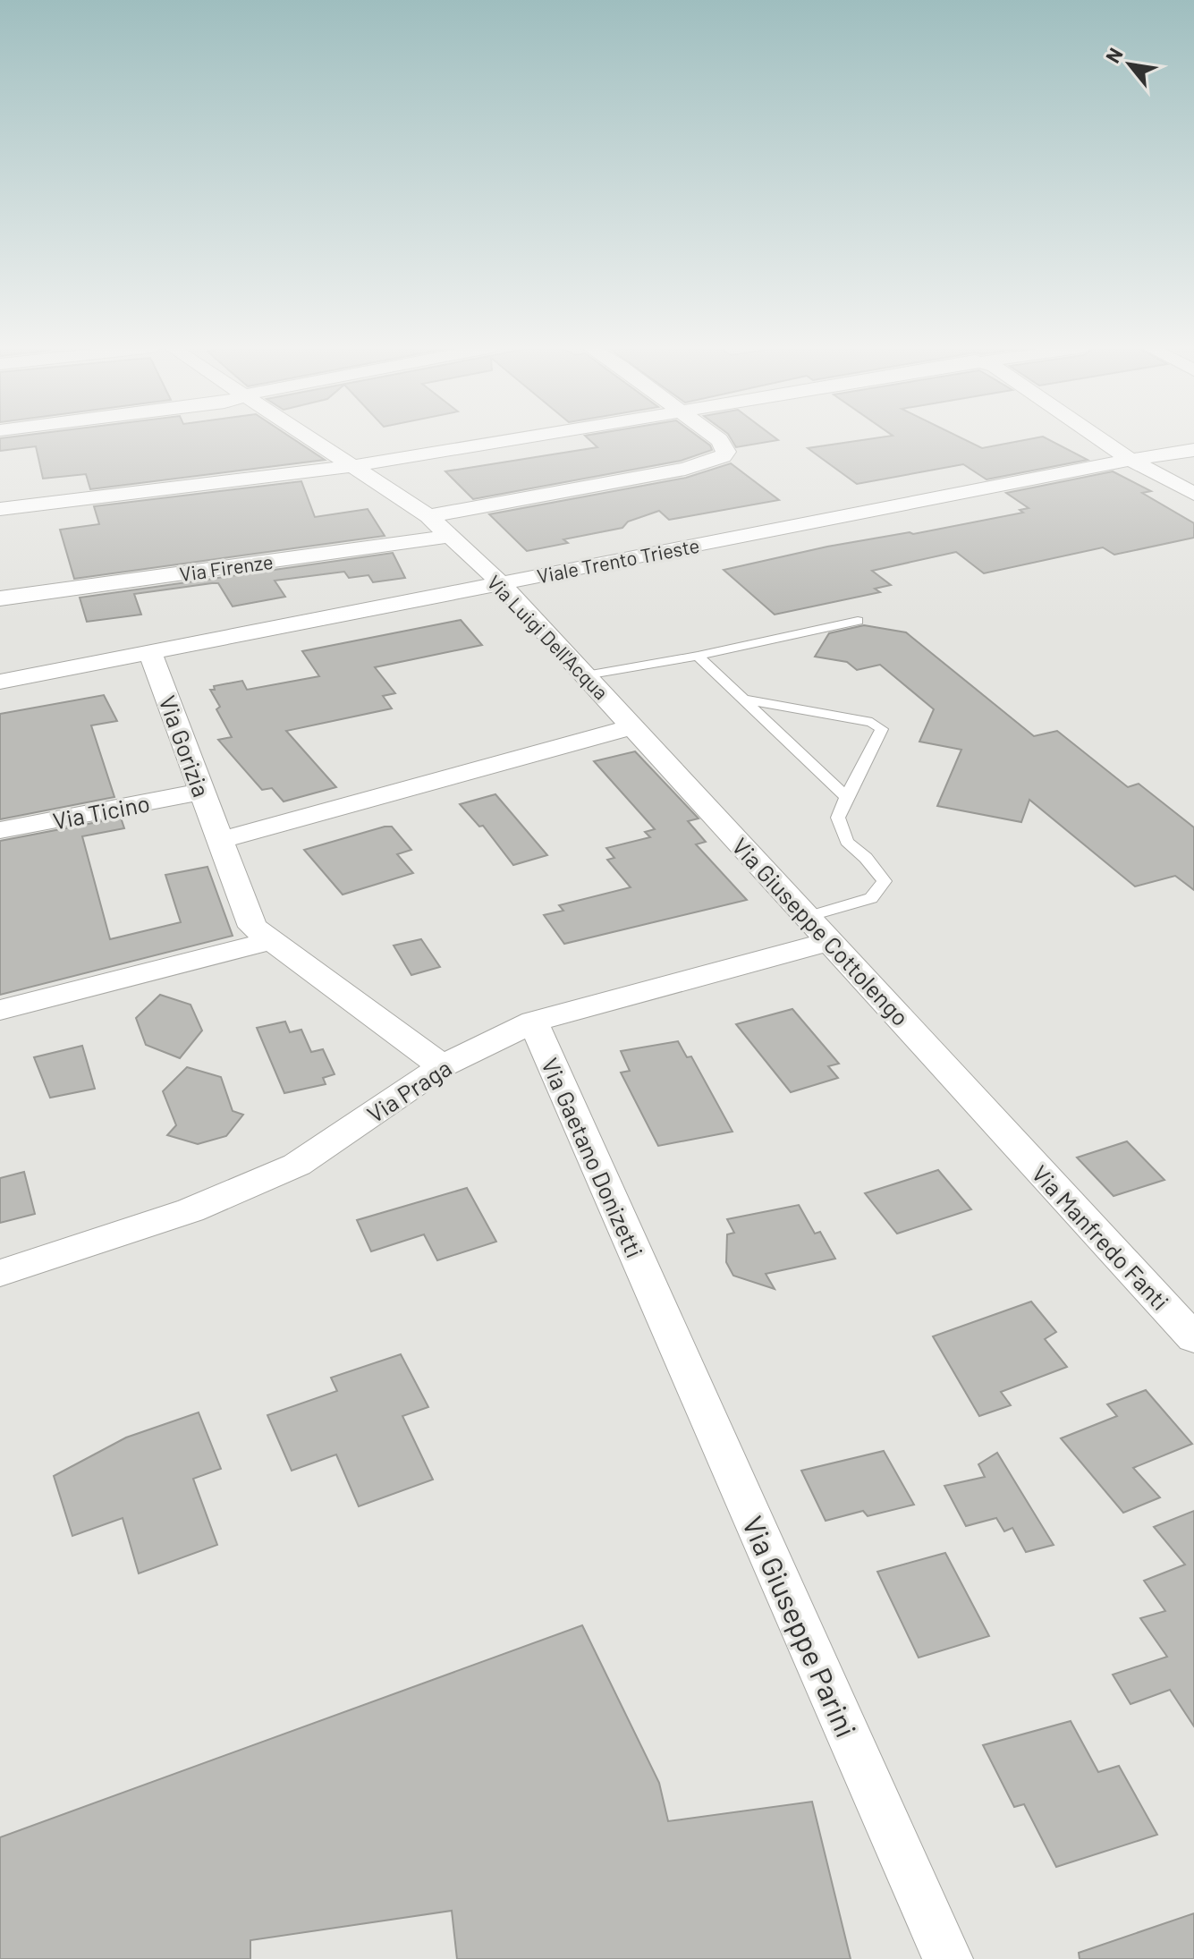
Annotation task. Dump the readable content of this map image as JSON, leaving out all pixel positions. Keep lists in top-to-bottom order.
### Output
{
  "streets": {
    "street": [
      "Viale Trento Trieste",
      "Via Firenze",
      "Via Luigi Dell'Acqua",
      "Via Gorizia",
      "Via Ticino",
      "Via Giuseppe Cottolengo",
      "Via Praga",
      "Via Gaetano Donizetti",
      "Via Manfredo Fanti",
      "Via Giuseppe Parini"
    ]
  },
  "crossings": [
    ["Viale Trento Trieste", "Via Luigi Dell'Acqua"],
    ["Viale Trento Trieste", "Via Gorizia"],
    ["Via Firenze", "Via Luigi Dell'Acqua"],
    ["Via Luigi Dell'Acqua", "Via Gorizia"],
    ["Via Luigi Dell'Acqua", "Via Giuseppe Cottolengo"],
    ["Via Gorizia", "Via Ticino"],
    ["Via Giuseppe Cottolengo", "Via Praga"],
    ["Via Giuseppe Cottolengo", "Via Manfredo Fanti"],
    ["Via Praga", "Via Gaetano Donizetti"],
    ["Via Gaetano Donizetti", "Via Giuseppe Parini"]
  ],
  "north": "top left"
}
